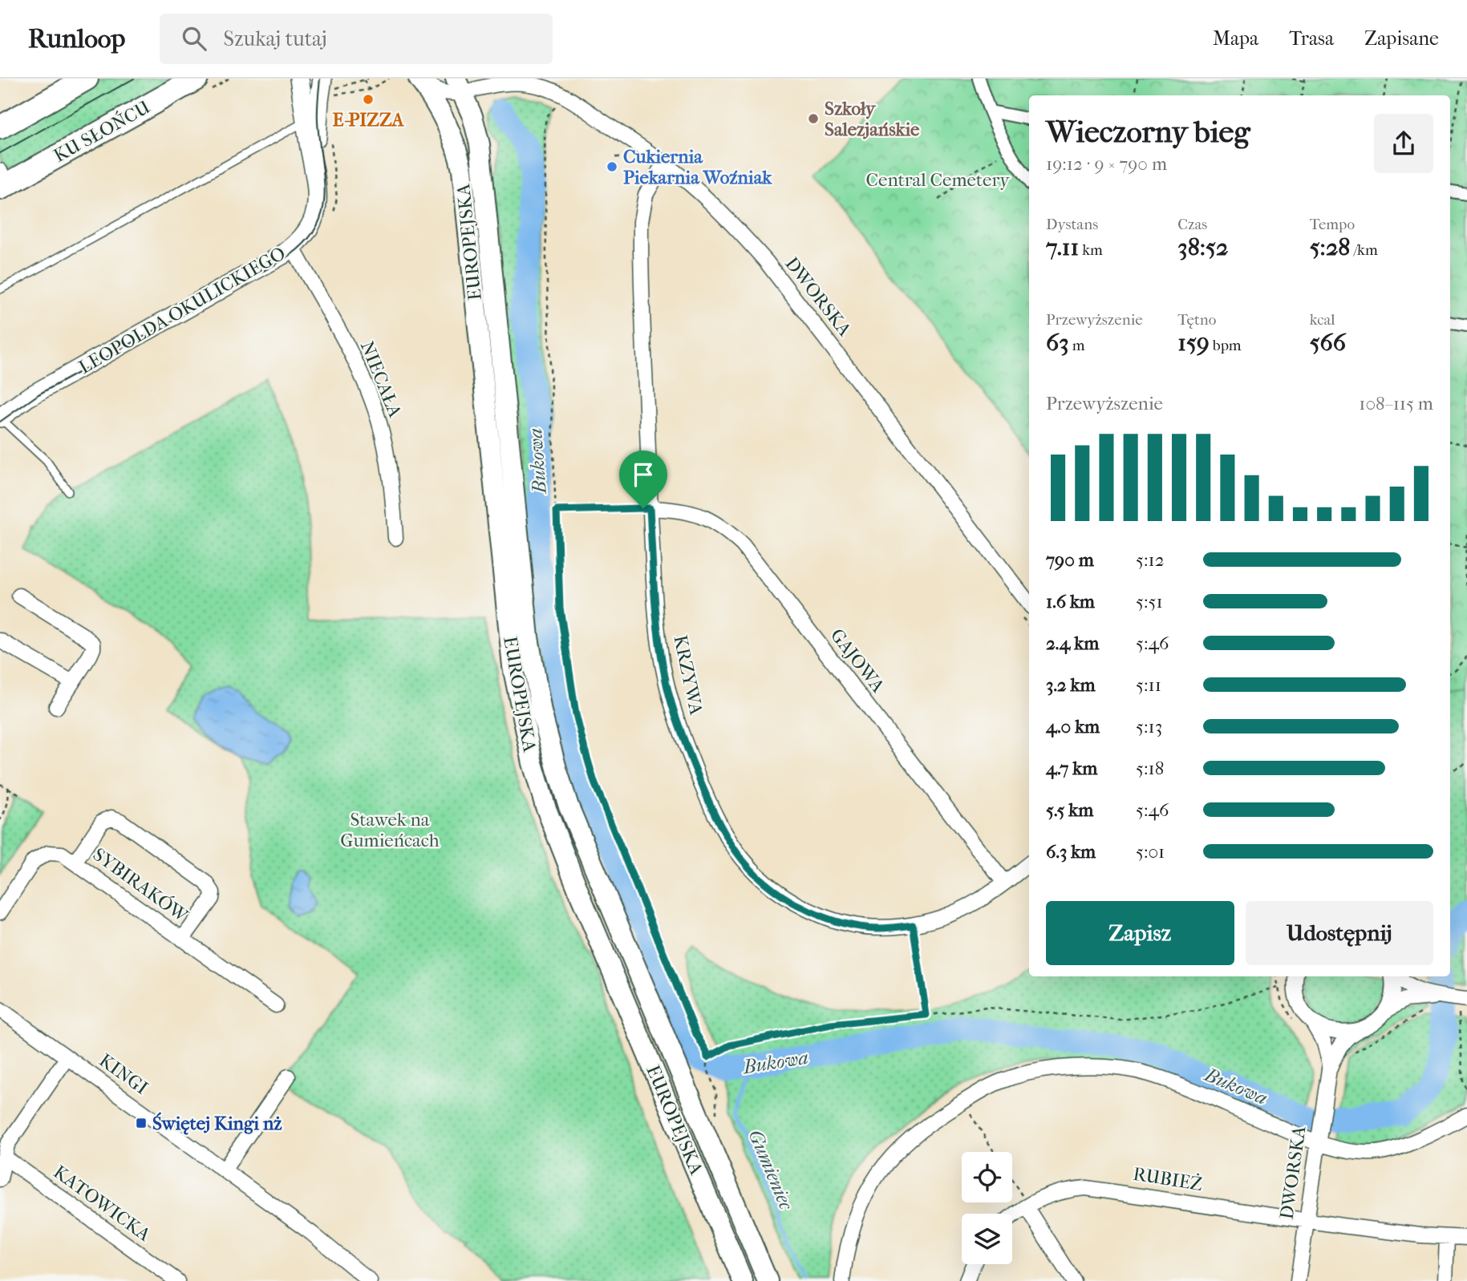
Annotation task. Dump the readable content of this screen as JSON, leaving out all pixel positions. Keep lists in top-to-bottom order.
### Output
{
  "streets": {
    "main road": ["KU SŁOŃCU", "EUROPEJSKA"],
    "street": [
      "DWORSKA",
      "LEOPOLDA OKULICKIEGO",
      "NIECAŁA",
      "GAJOWA",
      "KRZYWA",
      "SYBIRAKÓW",
      "KINGI",
      "RUBIEŻ",
      "KATOWICKA"
    ]
  },
  "crossings": [
    ["EUROPEJSKA", "DWORSKA"],
    ["DWORSKA", "KRZYWA"],
    ["DWORSKA", "RUBIEŻ"],
    ["LEOPOLDA OKULICKIEGO", "NIECAŁA"],
    ["GAJOWA", "KRZYWA"]
  ],
  "water": ["Bukowa", "Gumieniec"],
  "parks": ["Central Cemetery", "Stawek na Gumieńcach"],
  "places": {
    "other": ["E-PIZZA", "Szkoły Salezjańskie", "Cukiernia Piekarnia Woźniak"],
    "transit": ["Świętej Kingi nż"]
  },
  "page": {
    "header": "Runloop",
    "search": "Szukaj tutaj",
    "nav": ["Mapa", "Trasa", "Zapisane"],
    "heading": ["Wieczorny bieg", "19:12 · 9 × 790 m"],
    "stats": [
      ["Dystans", "7.11 km"],
      ["Czas", "38:52"],
      ["Tempo", "5:28 /km"],
      ["Przewyższenie", "63 m"],
      ["Tętno", "159 bpm"],
      ["kcal", "566"]
    ],
    "chart": ["Przewyższenie", "108–115 m"],
    "list": [
      {
        "name": "790 m",
        "note": "5:12"
      },
      {
        "name": "1.6 km",
        "note": "5:51"
      },
      {
        "name": "2.4 km",
        "note": "5:46"
      },
      {
        "name": "3.2 km",
        "note": "5:11"
      },
      {
        "name": "4.0 km",
        "note": "5:13"
      },
      {
        "name": "4.7 km",
        "note": "5:18"
      },
      {
        "name": "5.5 km",
        "note": "5:46"
      },
      {
        "name": "6.3 km",
        "note": "5:01"
      }
    ],
    "buttons": ["Zapisz", "Udostępnij"]
  }
}
